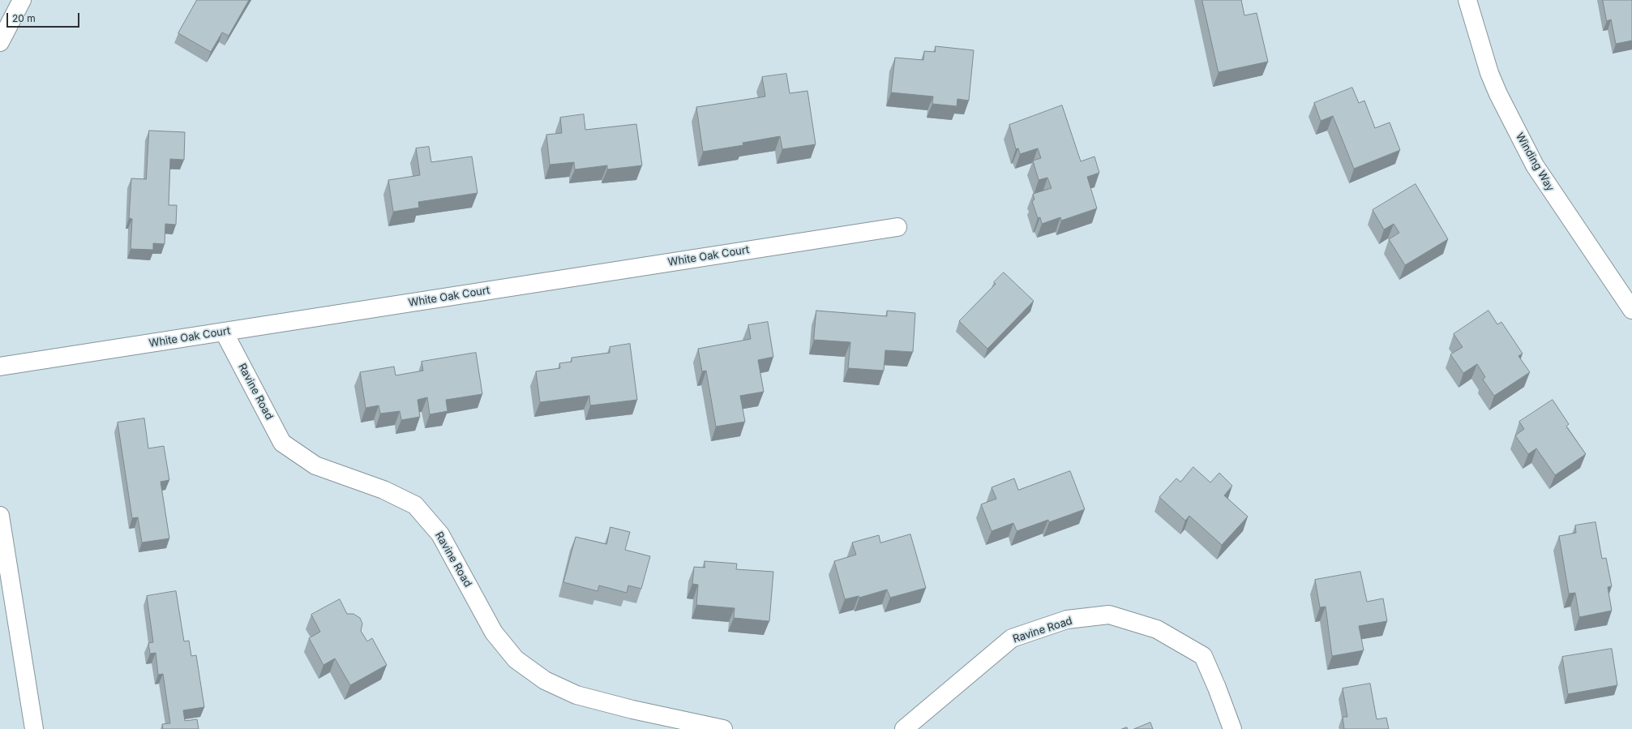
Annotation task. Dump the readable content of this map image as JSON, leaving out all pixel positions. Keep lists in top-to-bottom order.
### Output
{
  "streets": {
    "street": ["Winding Way", "White Oak Court", "Ravine Road"]
  },
  "crossings": [
    ["White Oak Court", "Ravine Road"]
  ],
  "scale_bar": "20 m"
}
